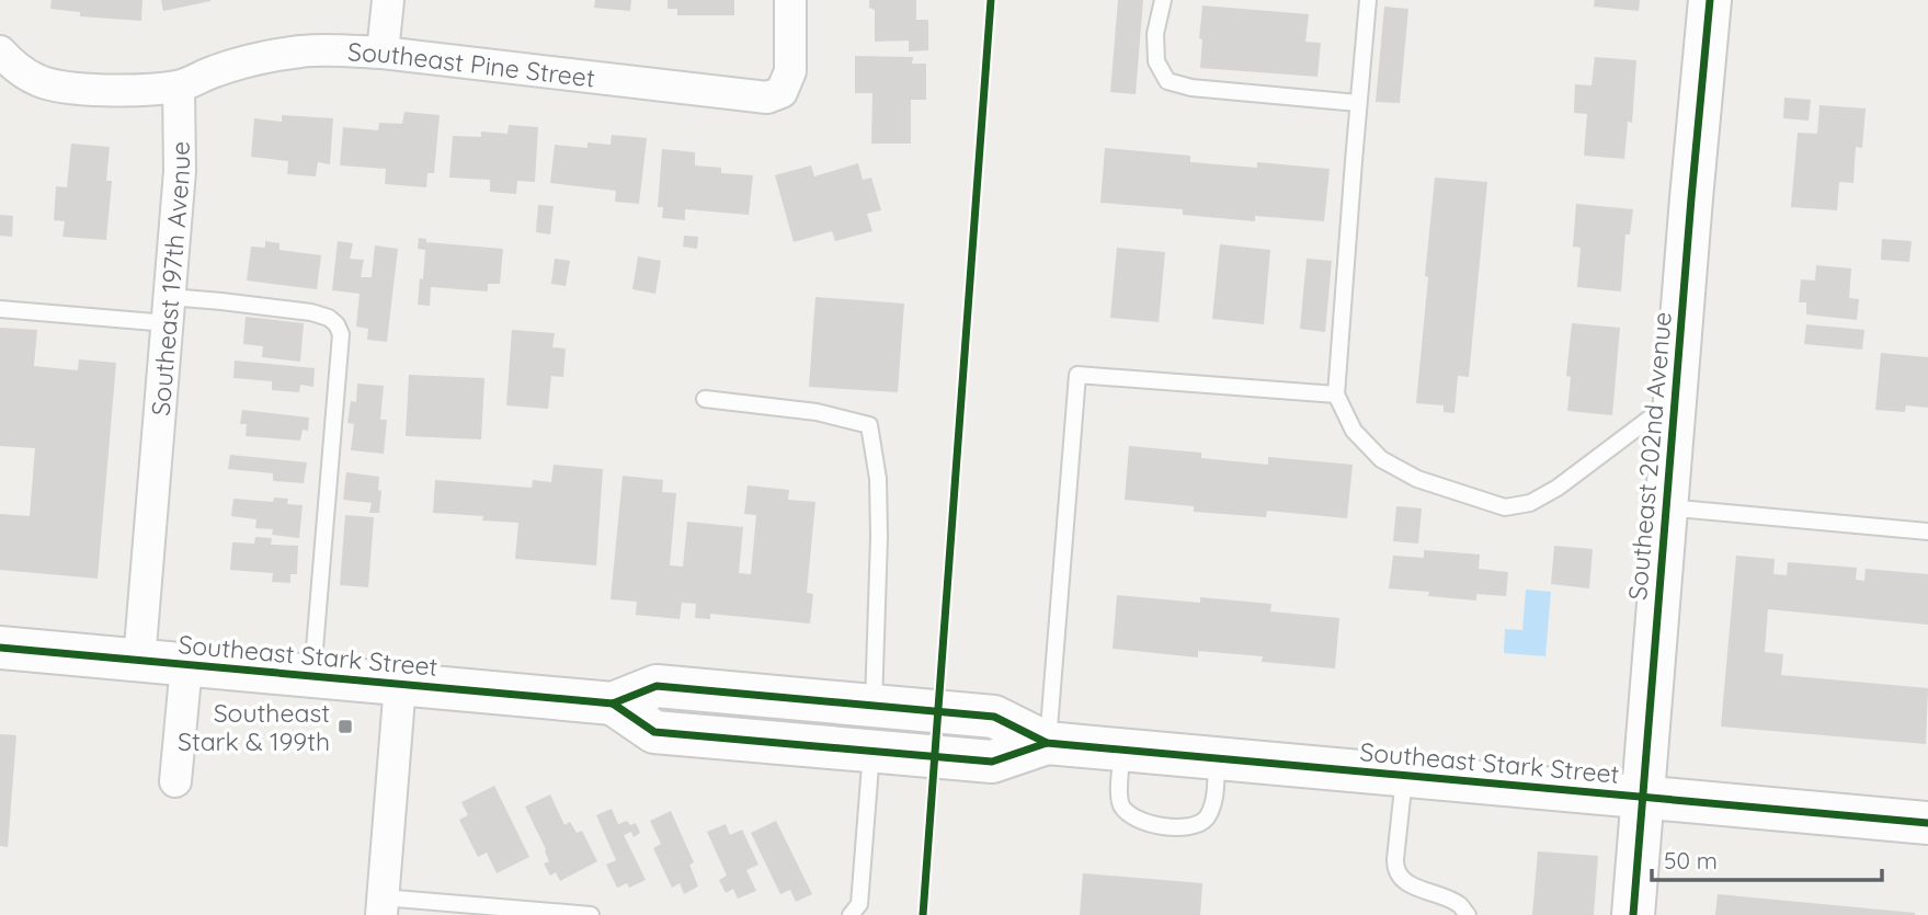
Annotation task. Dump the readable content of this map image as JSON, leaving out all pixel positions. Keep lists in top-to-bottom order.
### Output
{
  "streets": {
    "main road": ["Southeast 202nd Avenue", "Southeast Stark Street"],
    "street": ["Southeast Pine Street", "Southeast 197th Avenue"]
  },
  "crossings": [
    ["Southeast Pine Street", "Southeast 197th Avenue"],
    ["Southeast 197th Avenue", "Southeast Stark Street"],
    ["Southeast 202nd Avenue", "Southeast Stark Street"]
  ],
  "places": {
    "transit": ["Southeast Stark & 199th"]
  },
  "scale_bar": "50 m"
}
